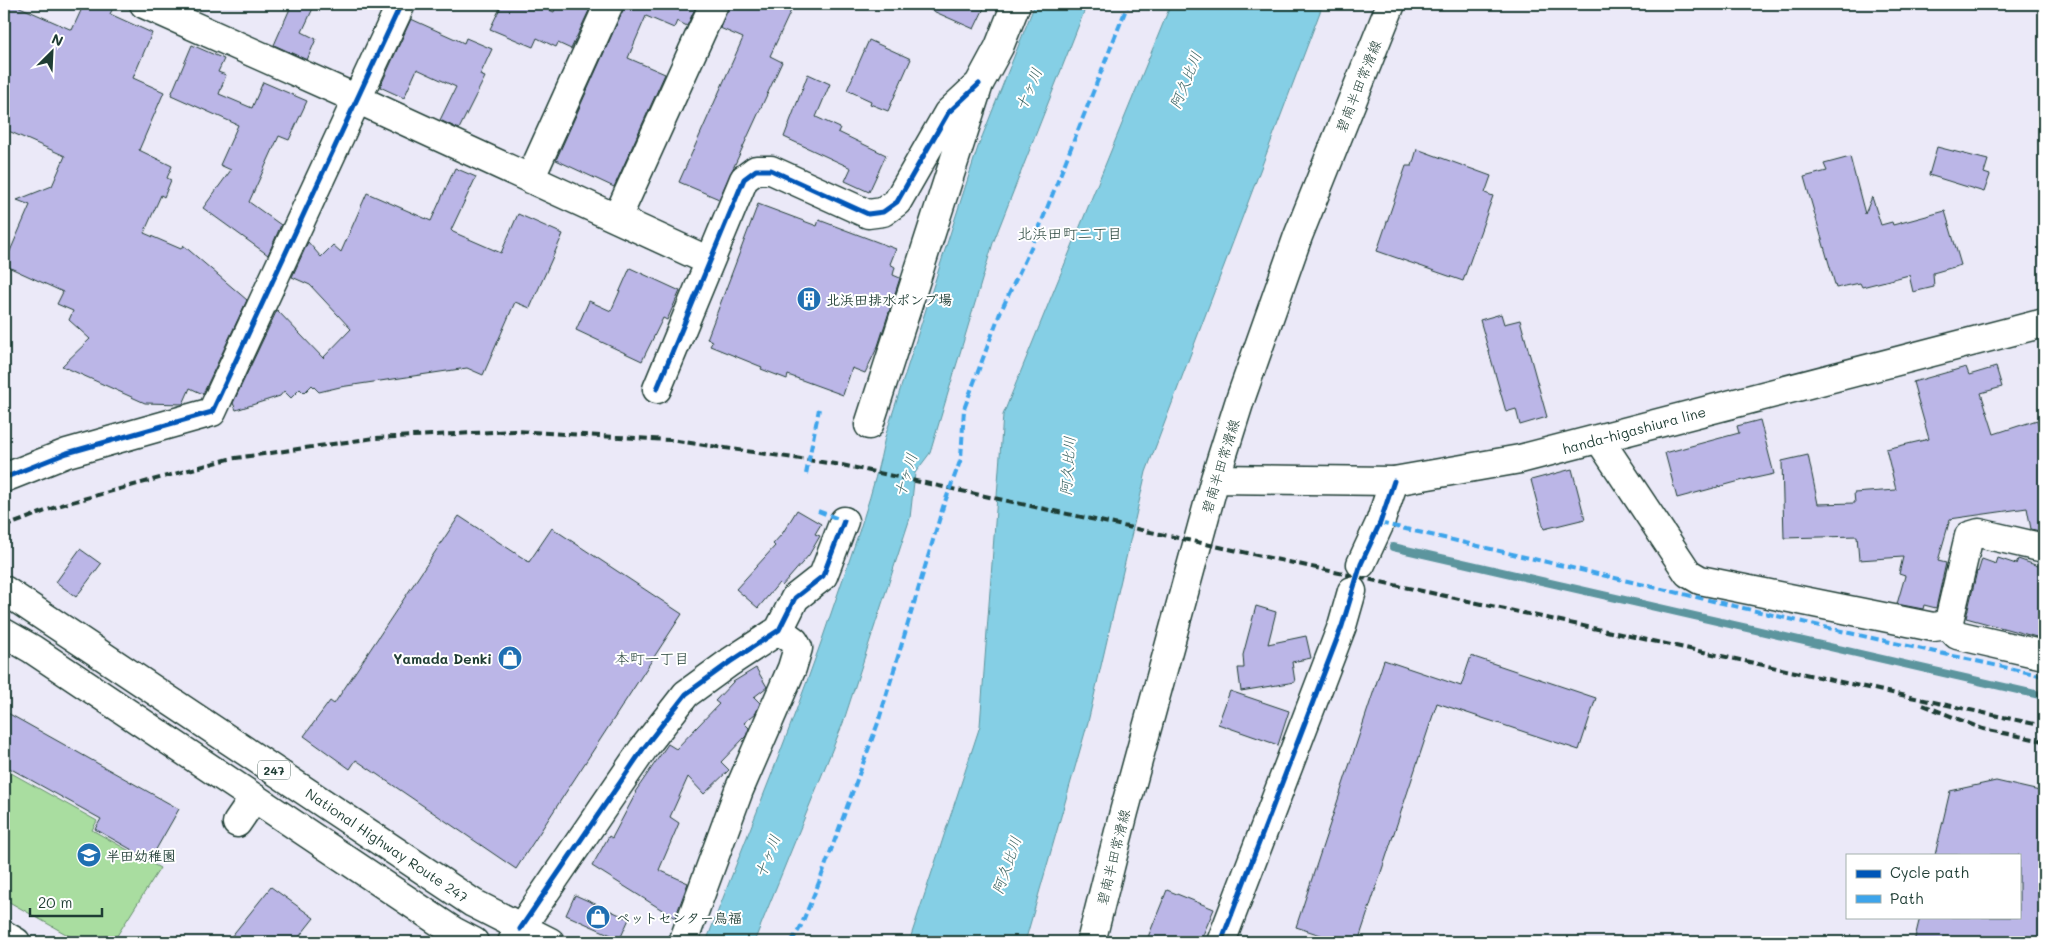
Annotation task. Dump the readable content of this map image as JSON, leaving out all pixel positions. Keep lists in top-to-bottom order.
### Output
{
  "streets": {
    "main road": [
      "碧南半田常滑線",
      "handa-higashiura line",
      "247",
      "National Highway Route 247"
    ]
  },
  "crossings": [
    ["碧南半田常滑線", "handa-higashiura line"]
  ],
  "districts": ["北浜田町二丁目", "本町一丁目"],
  "water": ["阿久比川", "十ヶ川"],
  "places": {
    "building": ["北浜田排水ポンプ場"],
    "shop": ["Yamada Denki", "ペットセンター鳥福"],
    "school or university": ["半田幼稚園"]
  },
  "legend": ["Cycle path", "Path"],
  "scale_bar": "20 m",
  "north": "top right"
}
